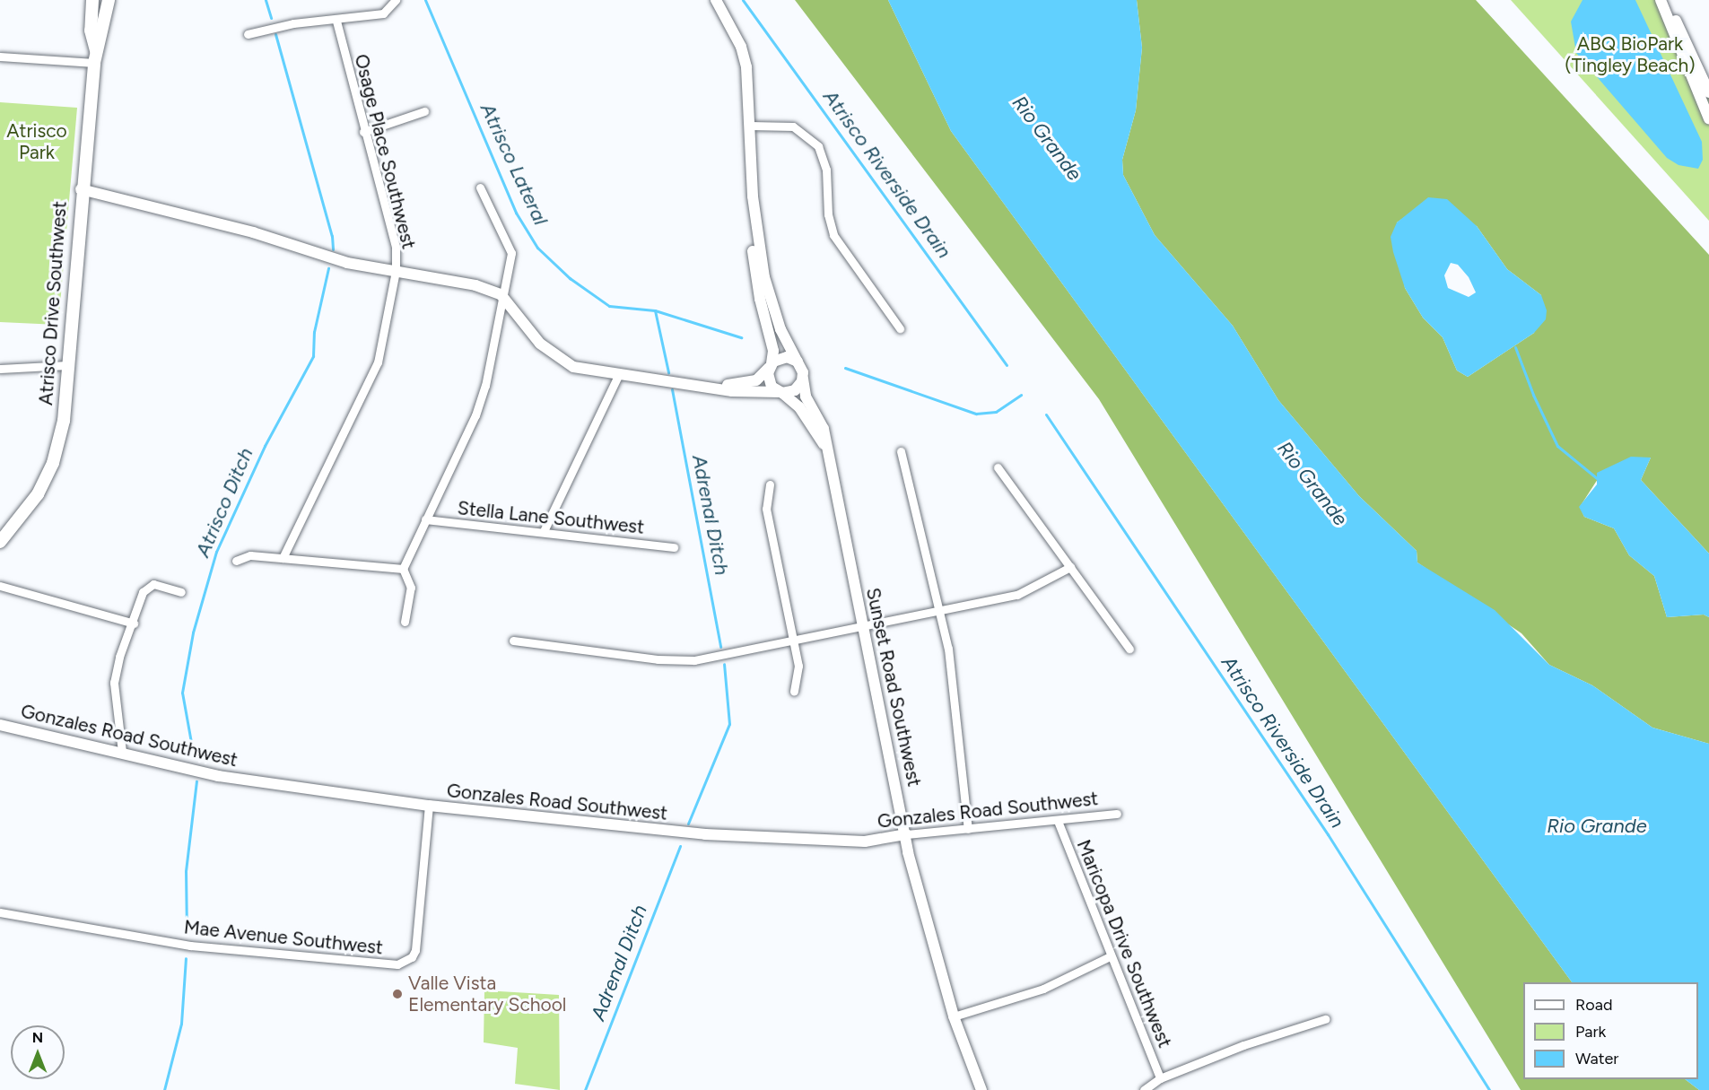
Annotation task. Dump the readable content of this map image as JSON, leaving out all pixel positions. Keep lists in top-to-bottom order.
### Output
{
  "streets": {
    "main road": ["Atrisco Drive Southwest"],
    "street": [
      "Osage Place Southwest",
      "Stella Lane Southwest",
      "Sunset Road Southwest",
      "Gonzales Road Southwest",
      "Mae Avenue Southwest",
      "Maricopa Drive Southwest"
    ]
  },
  "crossings": [
    ["Sunset Road Southwest", "Gonzales Road Southwest"],
    ["Gonzales Road Southwest", "Mae Avenue Southwest"],
    ["Gonzales Road Southwest", "Maricopa Drive Southwest"]
  ],
  "water": [
    "Rio Grande",
    "Atrisco Lateral",
    "Atrisco Riverside Drain",
    "Atrisco Ditch",
    "Adrenal Ditch"
  ],
  "parks": ["ABQ BioPark (Tingley Beach)", "Atrisco Park"],
  "places": ["Valle Vista Elementary School"],
  "legend": ["Road", "Park", "Water"],
  "north": "top"
}
